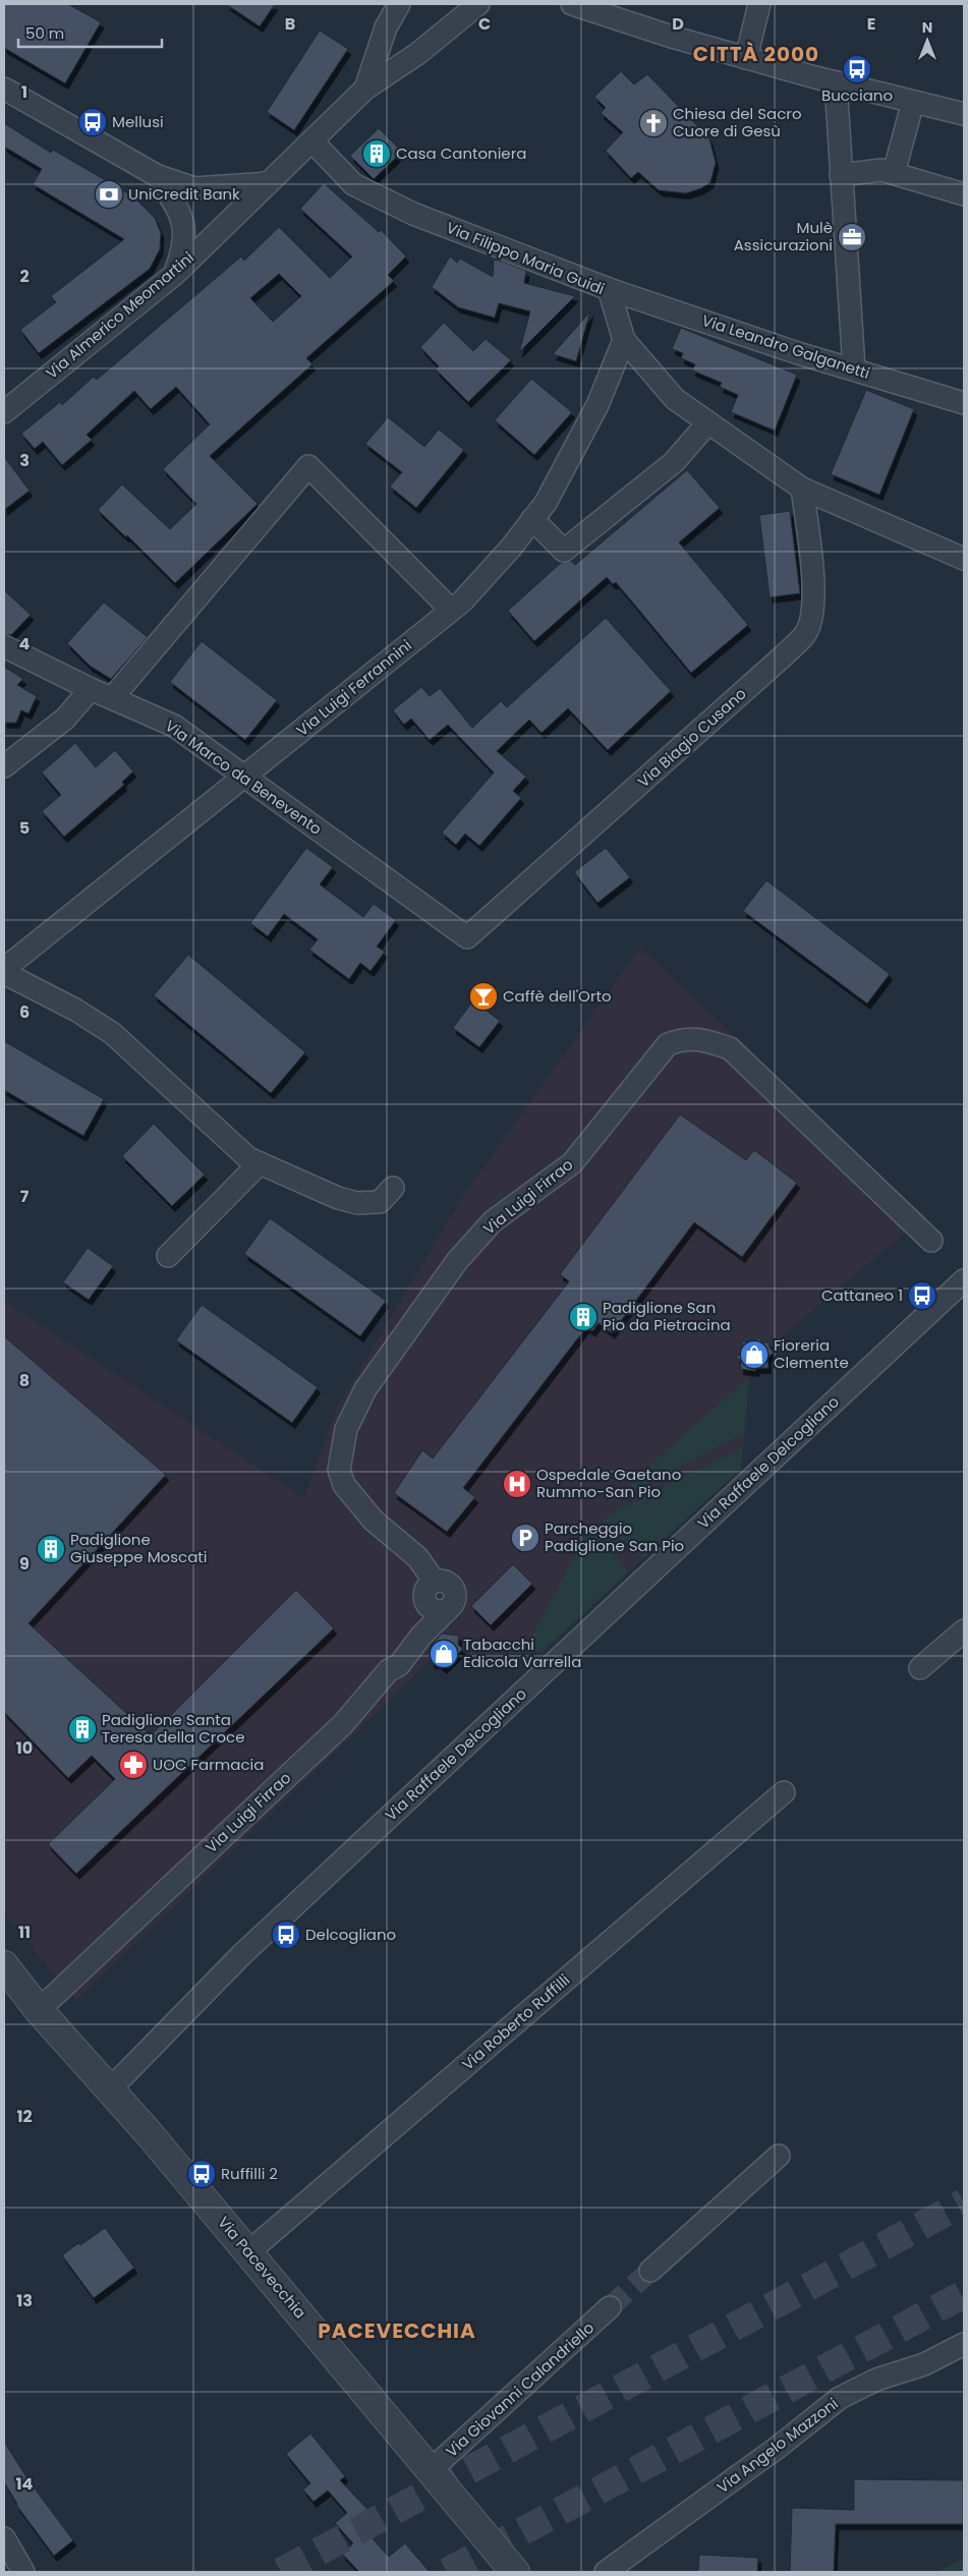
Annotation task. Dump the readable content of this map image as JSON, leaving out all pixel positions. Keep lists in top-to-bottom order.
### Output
{
  "streets": {
    "street": [
      "Via Filippo Maria Guidi",
      "Via Almerico Meomartini",
      "Via Leandro Galganetti",
      "Via Luigi Ferrannini",
      "Via Biagio Cusano",
      "Via Marco da Benevento",
      "Via Luigi Firrao",
      "Via Raffaele Delcogliano",
      "Via Roberto Ruffilli",
      "Via Pacevecchia",
      "Via Giovanni Calandriello",
      "Via Angelo Mazzoni"
    ]
  },
  "crossings": [
    ["Via Filippo Maria Guidi", "Via Almerico Meomartini"],
    ["Via Filippo Maria Guidi", "Via Leandro Galganetti"],
    ["Via Filippo Maria Guidi", "Via Luigi Ferrannini"],
    ["Via Filippo Maria Guidi", "Via Biagio Cusano"],
    ["Via Luigi Ferrannini", "Via Marco da Benevento"],
    ["Via Biagio Cusano", "Via Marco da Benevento"],
    ["Via Luigi Firrao", "Via Pacevecchia"],
    ["Via Raffaele Delcogliano", "Via Pacevecchia"],
    ["Via Roberto Ruffilli", "Via Pacevecchia"],
    ["Via Pacevecchia", "Via Giovanni Calandriello"]
  ],
  "districts": ["CITTÀ 2000", "PACEVECCHIA"],
  "places": {
    "bus stop": [
      "Bucciano",
      "Mellusi",
      "Cattaneo 1",
      "Delcogliano",
      "Ruffilli 2"
    ],
    "church": ["Chiesa del Sacro Cuore di Gesù"],
    "building": [
      "Casa Cantoniera",
      "Padiglione San Pio da Pietracina",
      "Padiglione Giuseppe Moscati",
      "Padiglione Santa Teresa della Croce"
    ],
    "bank": ["UniCredit Bank"],
    "office": ["Mulè Assicurazioni"],
    "bar": ["Caffè dell'Orto"],
    "shop": ["Fioreria Clemente", "Tabacchi Edicola Varrella"],
    "hospital": ["Ospedale Gaetano Rummo-San Pio"],
    "parking": ["Parcheggio Padiglione San Pio"],
    "pharmacy": ["UOC Farmacia"]
  },
  "scale_bar": "50 m",
  "north": "top",
  "grid": {
    "columns": [
      "B",
      "C",
      "D",
      "E"
    ],
    "rows": [
      "1",
      "2",
      "3",
      "4",
      "5",
      "6",
      "7",
      "8",
      "9",
      "10",
      "11",
      "12",
      "13",
      "14"
    ]
  }
}
